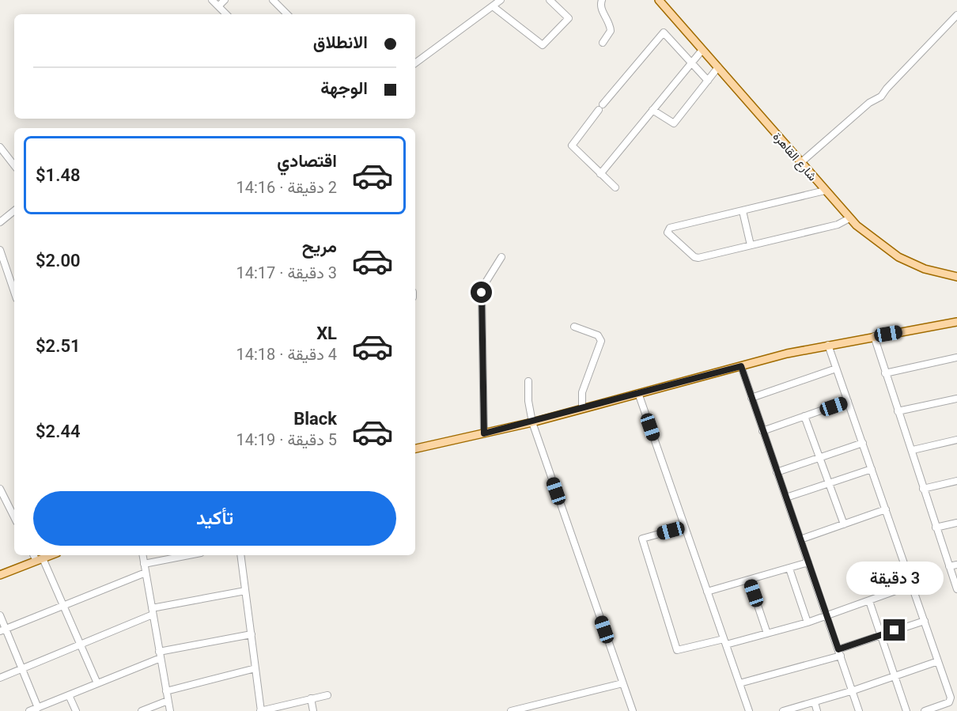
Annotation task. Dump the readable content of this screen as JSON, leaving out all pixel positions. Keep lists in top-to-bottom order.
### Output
{
  "streets": {
    "main road": ["شارع القاهرة"]
  },
  "page": {
    "banner": ["الانطلاق", "الوجهة"],
    "list": [
      {
        "name": "اقتصادي",
        "note": "2 دقيقة · 14:16",
        "value": "$1.48"
      },
      {
        "name": "مريح",
        "note": "3 دقيقة · 14:17",
        "value": "$2.00"
      },
      {
        "name": "XL",
        "note": "4 دقيقة · 14:18",
        "value": "$2.51"
      },
      {
        "name": "Black",
        "note": "5 دقيقة · 14:19",
        "value": "$2.44"
      }
    ],
    "buttons": "تأكيد",
    "bubble": "3 دقيقة"
  }
}
